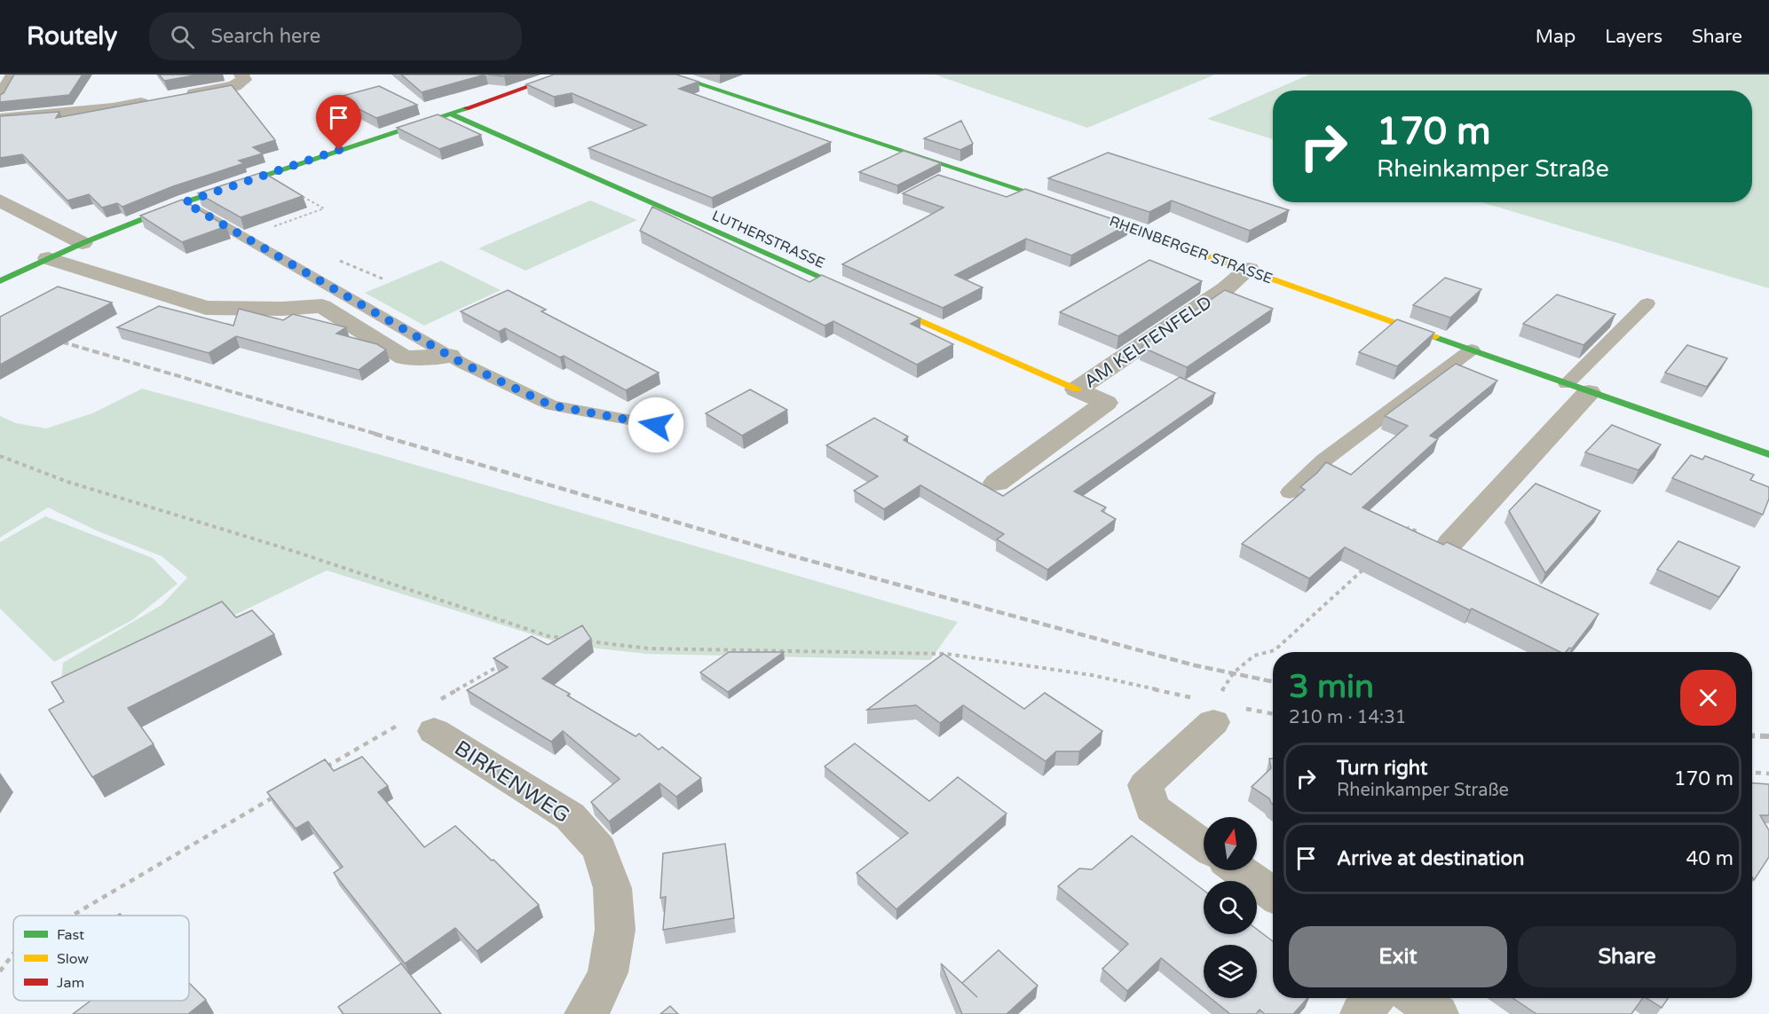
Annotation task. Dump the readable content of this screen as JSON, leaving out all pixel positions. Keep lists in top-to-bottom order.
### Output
{
  "streets": {
    "street": [
      "LUTHERSTRASSE",
      "RHEINBERGER STRASSE",
      "AM KELTENFELD",
      "BIRKENWEG"
    ]
  },
  "crossings": [
    ["LUTHERSTRASSE", "AM KELTENFELD"],
    ["RHEINBERGER STRASSE", "AM KELTENFELD"]
  ],
  "legend": ["Fast", "Slow", "Jam"],
  "north": "top",
  "page": {
    "header": "Routely",
    "search": "Search here",
    "nav": ["Map", "Layers", "Share"],
    "turn": ["170 m", "Rheinkamper Straße"],
    "heading": ["3 min", "210 m · 14:31"],
    "list": [
      {
        "name": "Turn right",
        "note": "Rheinkamper Straße",
        "value": "170 m"
      },
      {
        "name": "Arrive at destination",
        "value": "40 m"
      }
    ],
    "buttons": ["Exit", "Share"]
  }
}
